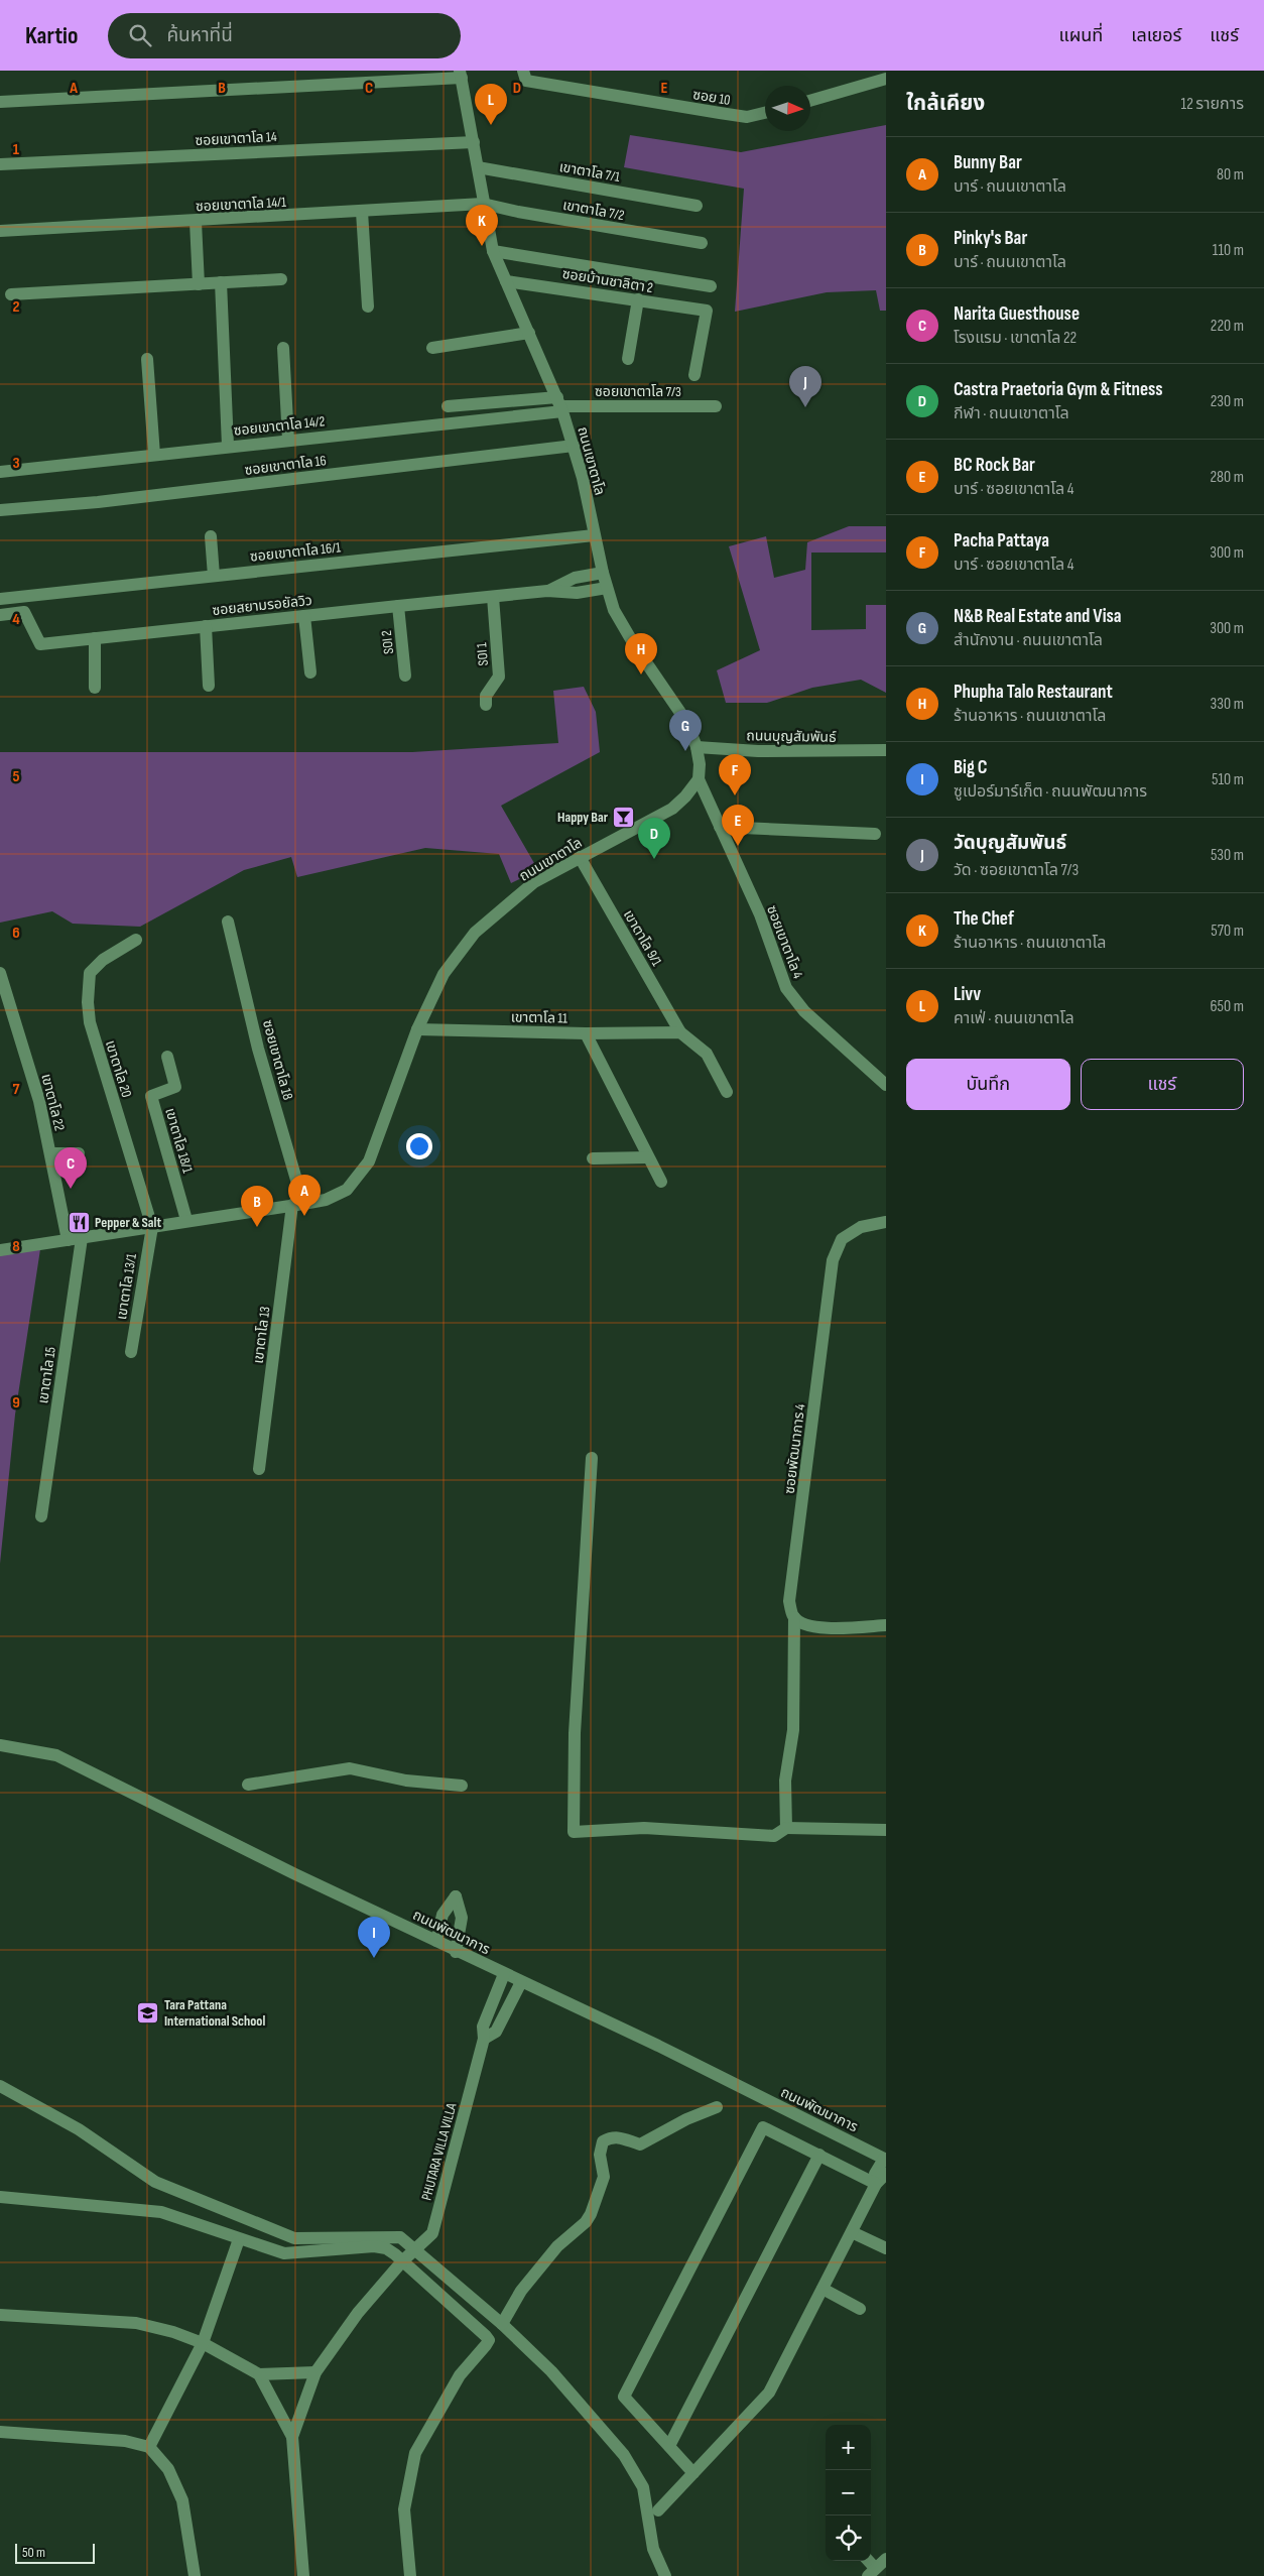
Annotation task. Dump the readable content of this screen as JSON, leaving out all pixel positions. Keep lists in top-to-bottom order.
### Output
{
  "streets": {
    "street": [
      "ซอย 10",
      "ซอยเขาตาโล 14",
      "เขาตาโล 7/1",
      "ซอยเขาตาโล 14/1",
      "เขาตาโล 7/2",
      "ซอยบ้านชาลิตา 2",
      "ซอยเขาตาโล 7/3",
      "ซอยเขาตาโล 14/2",
      "ถนนเขาตาโล",
      "ซอยเขาตาโล 16",
      "ซอยเขาตาโล 16/1",
      "ซอยสยามรอยัลวิว",
      "SOI 2",
      "SOI 1",
      "ถนนบุญสัมพันธ์",
      "เขาตาโล 9/1",
      "ซอยเขาตาโล 4",
      "เขาตาโล 11",
      "ซอยเขาตาโล 18",
      "เขาตาโล 20",
      "เขาตาโล 22",
      "เขาตาโล 18/1",
      "เขาตาโล 13/1",
      "เขาตาโล 13",
      "เขาตาโล 15",
      "ซอยพัฒนาการ 4",
      "ถนนพัฒนาการ",
      "PHUTARA VILLA VILLA"
    ]
  },
  "crossings": [
    ["ซอยเขาตาโล 14", "ถนนเขาตาโล"],
    ["เขาตาโล 7/1", "ถนนเขาตาโล"],
    ["ซอยเขาตาโล 14/1", "เขาตาโล 7/2"],
    ["ซอยเขาตาโล 14/1", "ถนนเขาตาโล"],
    ["เขาตาโล 7/2", "ถนนเขาตาโล"],
    ["ซอยบ้านชาลิตา 2", "ถนนเขาตาโล"],
    ["ซอยเขาตาโล 7/3", "ซอยเขาตาโล 14/2"],
    ["ซอยเขาตาโล 7/3", "ถนนเขาตาโล"],
    ["ซอยเขาตาโล 14/2", "ถนนเขาตาโล"],
    ["ถนนเขาตาโล", "ซอยเขาตาโล 16"],
    ["ถนนเขาตาโล", "ซอยเขาตาโล 16/1"],
    ["ถนนเขาตาโล", "ถนนบุญสัมพันธ์"],
    ["ถนนเขาตาโล", "เขาตาโล 9/1"],
    ["ถนนเขาตาโล", "ซอยเขาตาโล 4"],
    ["ถนนเขาตาโล", "เขาตาโล 11"],
    ["ถนนเขาตาโล", "ซอยเขาตาโล 18"],
    ["ถนนเขาตาโล", "เขาตาโล 20"],
    ["ถนนเขาตาโล", "เขาตาโล 22"],
    ["ถนนเขาตาโล", "เขาตาโล 18/1"],
    ["ถนนเขาตาโล", "เขาตาโล 13/1"],
    ["ถนนเขาตาโล", "เขาตาโล 13"],
    ["ถนนเขาตาโล", "เขาตาโล 15"],
    ["ซอยสยามรอยัลวิว", "SOI 2"],
    ["ซอยสยามรอยัลวิว", "SOI 1"],
    ["ซอยเขาตาโล 18", "เขาตาโล 13"],
    ["เขาตาโล 20", "เขาตาโล 13/1"],
    ["ถนนพัฒนาการ", "PHUTARA VILLA VILLA"]
  ],
  "places": {
    "bar": ["Happy Bar"],
    "restaurant": ["Pepper & Salt"],
    "school or university": ["Tara Pattana International School"]
  },
  "scale_bar": "50 m",
  "north": "right",
  "page": {
    "header": "Kartio",
    "search": "ค้นหาที่นี่",
    "nav": ["แผนที่", "เลเยอร์", "แชร์"],
    "heading": ["ใกล้เคียง", "12 รายการ"],
    "pins": [
      "L",
      "K",
      "J",
      "H",
      "G",
      "F",
      "E",
      "D",
      "C",
      "A",
      "B",
      "I"
    ],
    "list": [
      {
        "mark": "A",
        "name": "Bunny Bar",
        "note": "บาร์ · ถนนเขาตาโล",
        "value": "80 m"
      },
      {
        "mark": "B",
        "name": "Pinky's Bar",
        "note": "บาร์ · ถนนเขาตาโล",
        "value": "110 m"
      },
      {
        "mark": "C",
        "name": "Narita Guesthouse",
        "note": "โรงแรม · เขาตาโล 22",
        "value": "220 m"
      },
      {
        "mark": "D",
        "name": "Castra Praetoria Gym & Fitness",
        "note": "กีฬา · ถนนเขาตาโล",
        "value": "230 m"
      },
      {
        "mark": "E",
        "name": "BC Rock Bar",
        "note": "บาร์ · ซอยเขาตาโล 4",
        "value": "280 m"
      },
      {
        "mark": "F",
        "name": "Pacha Pattaya",
        "note": "บาร์ · ซอยเขาตาโล 4",
        "value": "300 m"
      },
      {
        "mark": "G",
        "name": "N&B Real Estate and Visa",
        "note": "สำนักงาน · ถนนเขาตาโล",
        "value": "300 m"
      },
      {
        "mark": "H",
        "name": "Phupha Talo Restaurant",
        "note": "ร้านอาหาร · ถนนเขาตาโล",
        "value": "330 m"
      },
      {
        "mark": "I",
        "name": "Big C",
        "note": "ซูเปอร์มาร์เก็ต · ถนนพัฒนาการ",
        "value": "510 m"
      },
      {
        "mark": "J",
        "name": "วัดบุญสัมพันธ์",
        "note": "วัด · ซอยเขาตาโล 7/3",
        "value": "530 m"
      },
      {
        "mark": "K",
        "name": "The Chef",
        "note": "ร้านอาหาร · ถนนเขาตาโล",
        "value": "570 m"
      },
      {
        "mark": "L",
        "name": "Livv",
        "note": "คาเฟ่ · ถนนเขาตาโล",
        "value": "650 m"
      }
    ],
    "buttons": ["บันทึก", "แชร์"],
    "map_buttons": ["+", "−"],
    "scale": "50 m"
  },
  "grid": {
    "columns": [
      "A",
      "B",
      "C",
      "D",
      "E"
    ],
    "rows": [
      "1",
      "2",
      "3",
      "4",
      "5",
      "6",
      "7",
      "8",
      "9"
    ]
  }
}
